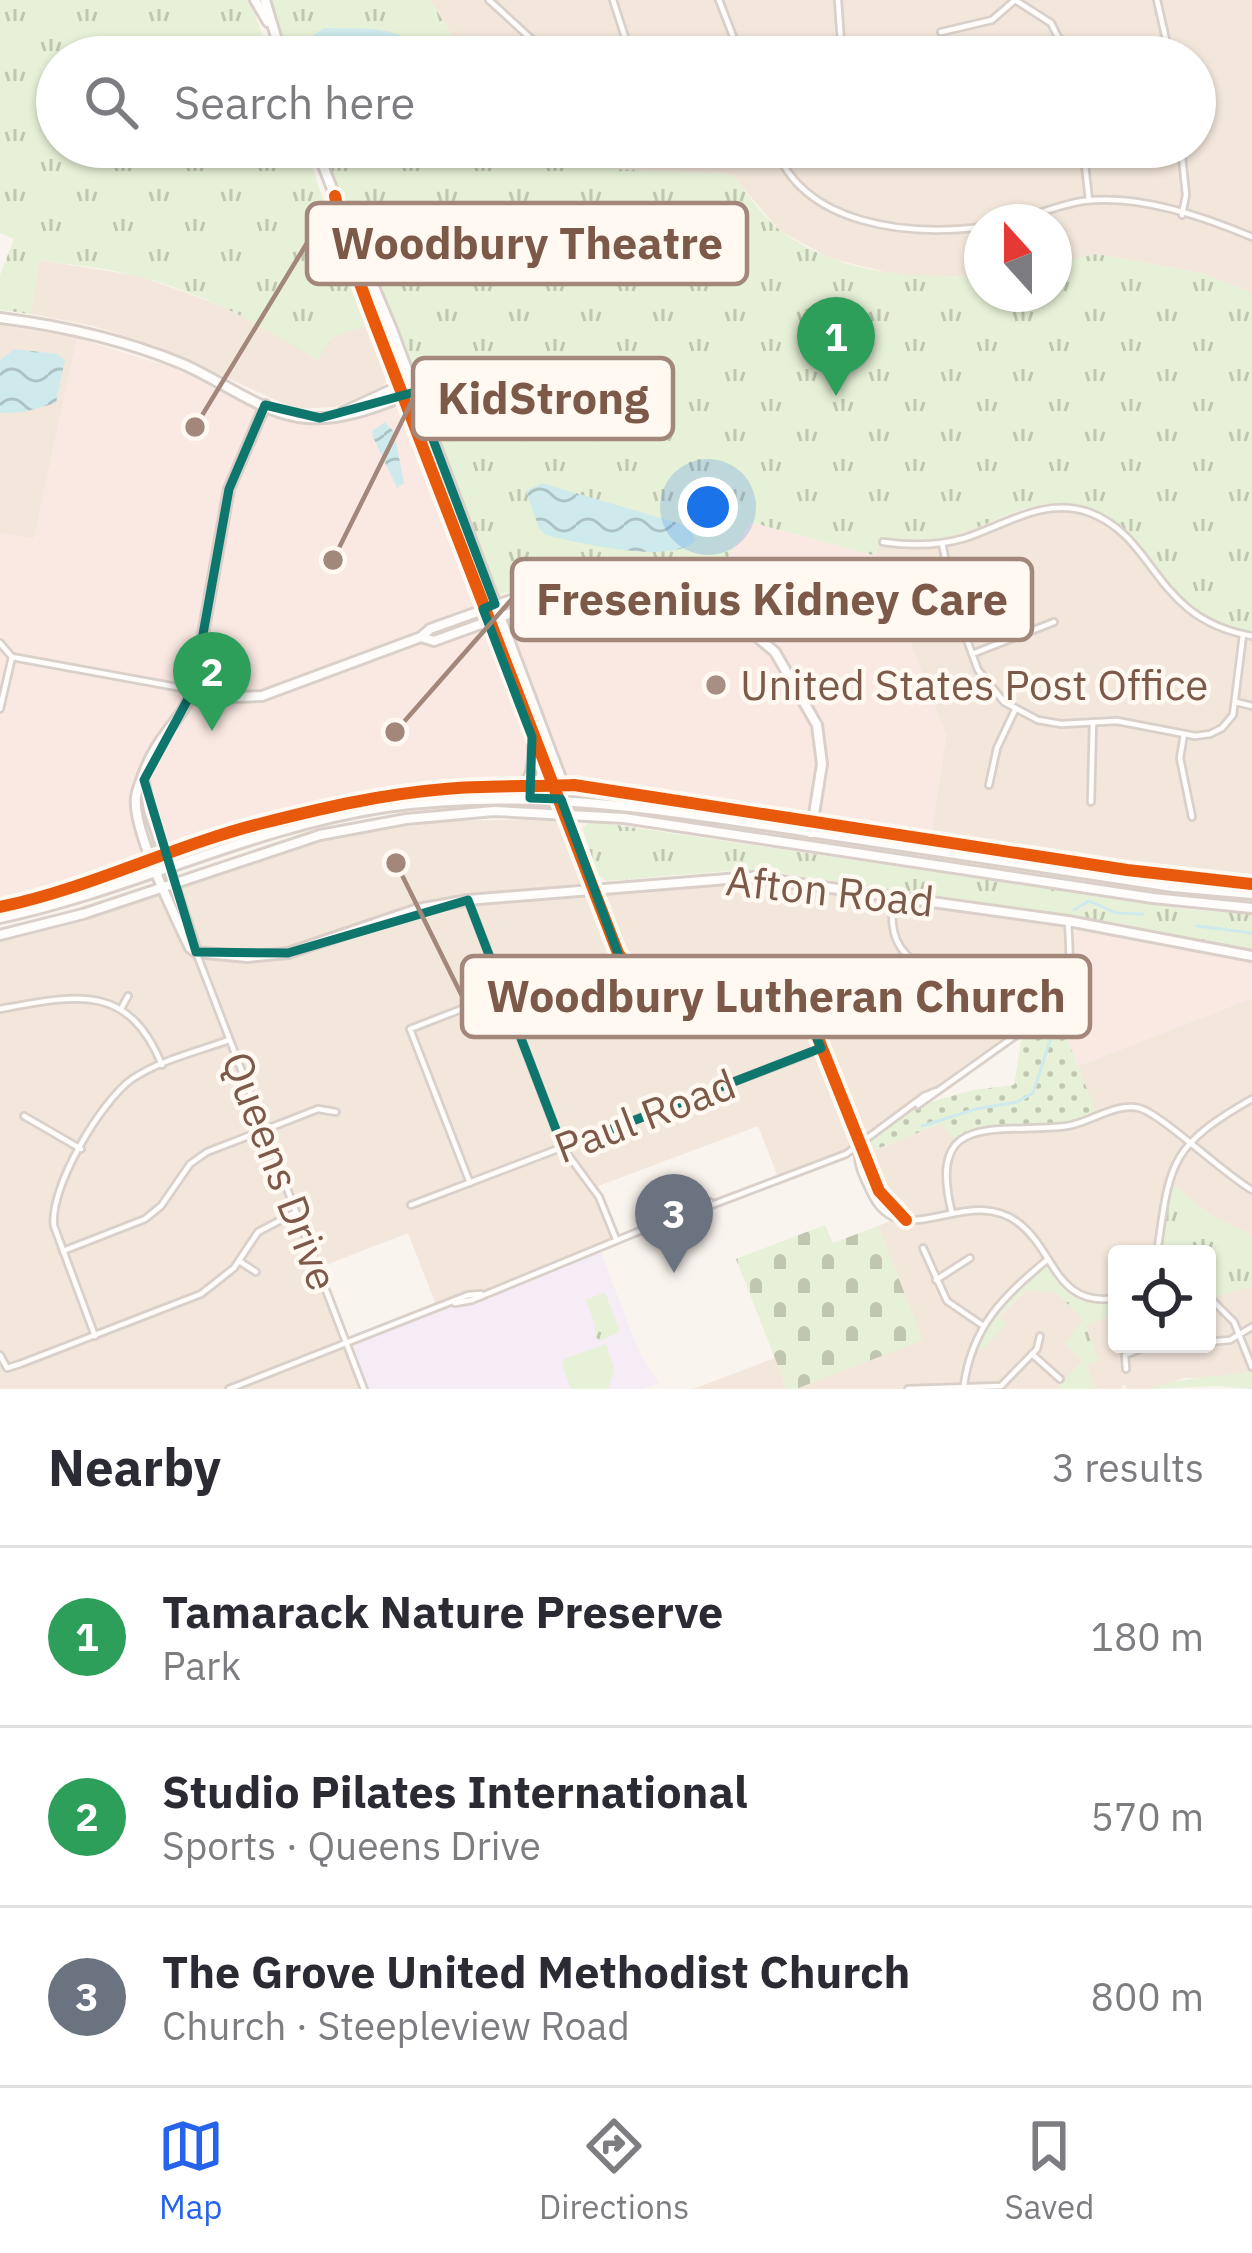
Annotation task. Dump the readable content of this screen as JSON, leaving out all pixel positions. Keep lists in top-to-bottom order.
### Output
{
  "streets": {
    "street": ["Afton Road", "Paul Road", "Queens Drive"]
  },
  "crossings": [
    ["Afton Road", "Queens Drive"]
  ],
  "places": [
    "Woodbury Theatre",
    "KidStrong",
    "United States Post Office",
    "Fresenius Kidney Care",
    "Woodbury Lutheran Church"
  ],
  "north": "top",
  "page": {
    "search": "Search here",
    "pins": ["1", "2", "3"],
    "heading": ["Nearby", "3 results"],
    "list": [
      {
        "mark": "1",
        "name": "Tamarack Nature Preserve",
        "note": "Park",
        "value": "180 m"
      },
      {
        "mark": "2",
        "name": "Studio Pilates International",
        "note": "Sports · Queens Drive",
        "value": "570 m"
      },
      {
        "mark": "3",
        "name": "The Grove United Methodist Church",
        "note": "Church · Steepleview Road",
        "value": "800 m"
      }
    ],
    "nav": ["Map", "Directions", "Saved"]
  }
}
